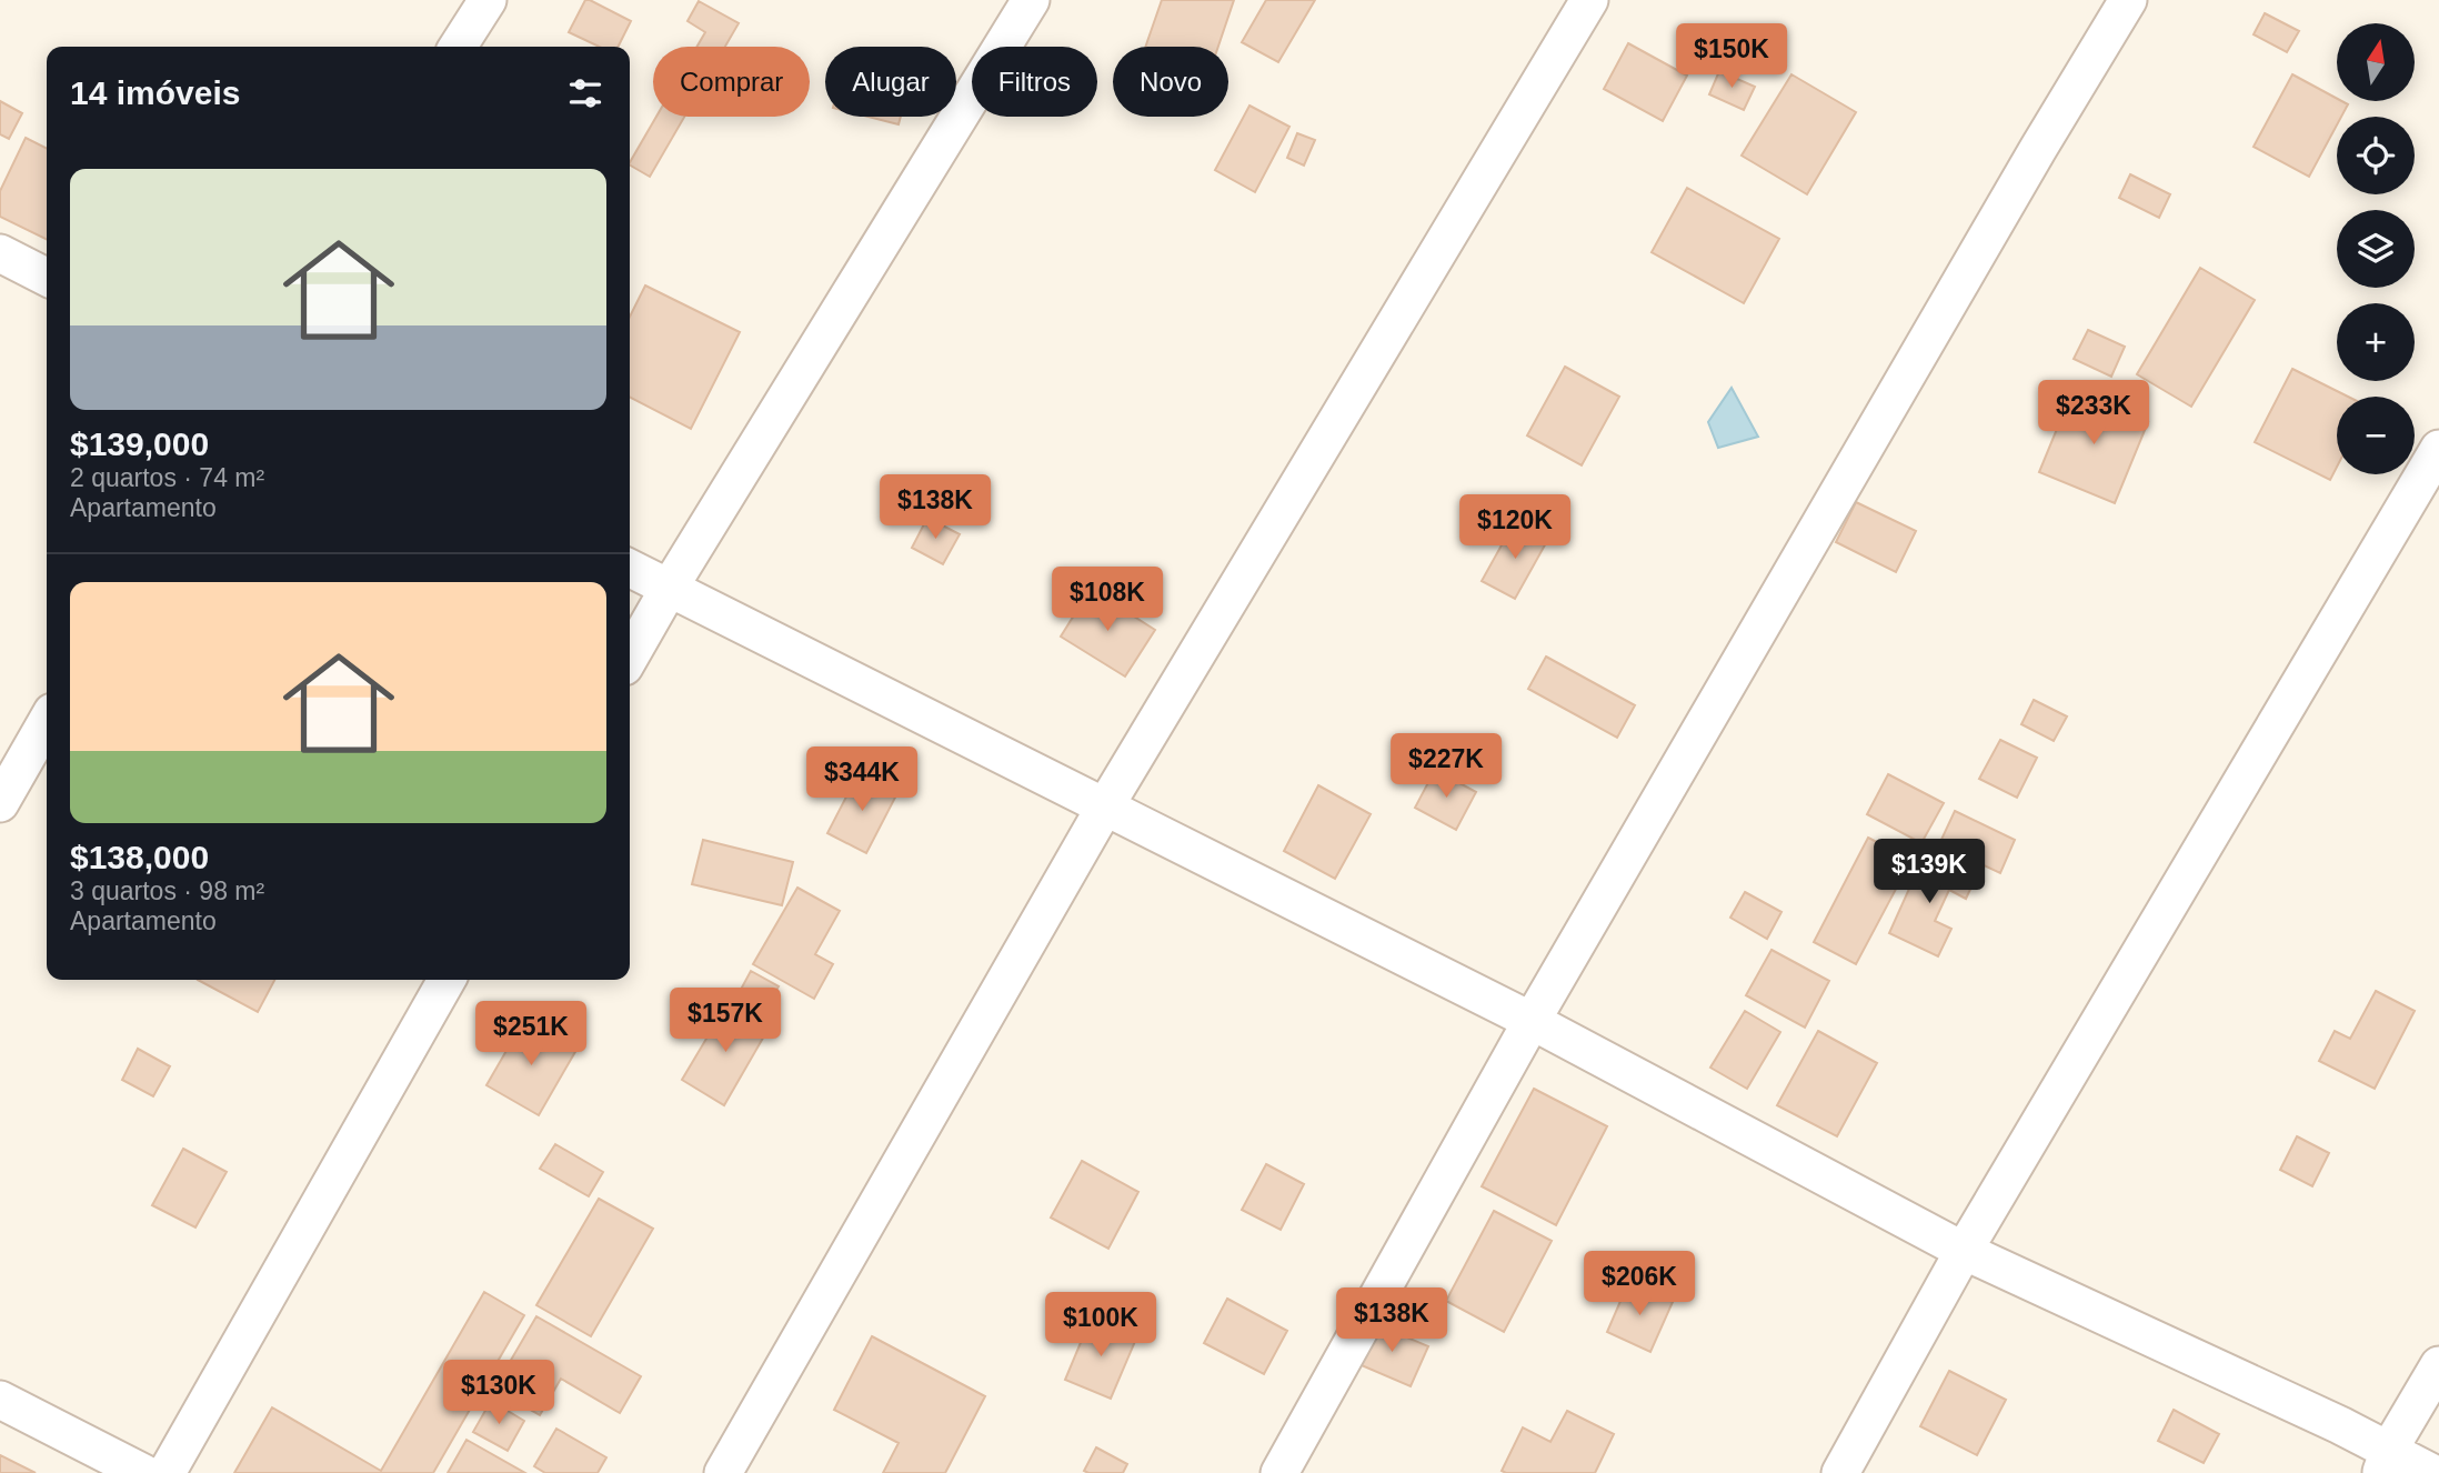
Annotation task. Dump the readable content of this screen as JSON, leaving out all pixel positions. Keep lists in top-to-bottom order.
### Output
{
  "north": "top",
  "page": {
    "map_buttons": ["+", "−"],
    "price": [
      "$150K",
      "$233K",
      "$138K",
      "$120K",
      "$108K",
      "$227K",
      "$344K",
      "$139K",
      "$157K",
      "$251K",
      "$206K",
      "$138K",
      "$100K",
      "$130K"
    ],
    "chip": [
      "Comprar",
      "Alugar",
      "Filtros",
      "Novo"
    ],
    "heading": "14 imóveis",
    "list": [
      {
        "name": "$139,000",
        "note": "2 quartos · 74 m² · Apartamento"
      },
      {
        "name": "$138,000",
        "note": "3 quartos · 98 m² · Apartamento"
      }
    ]
  }
}
